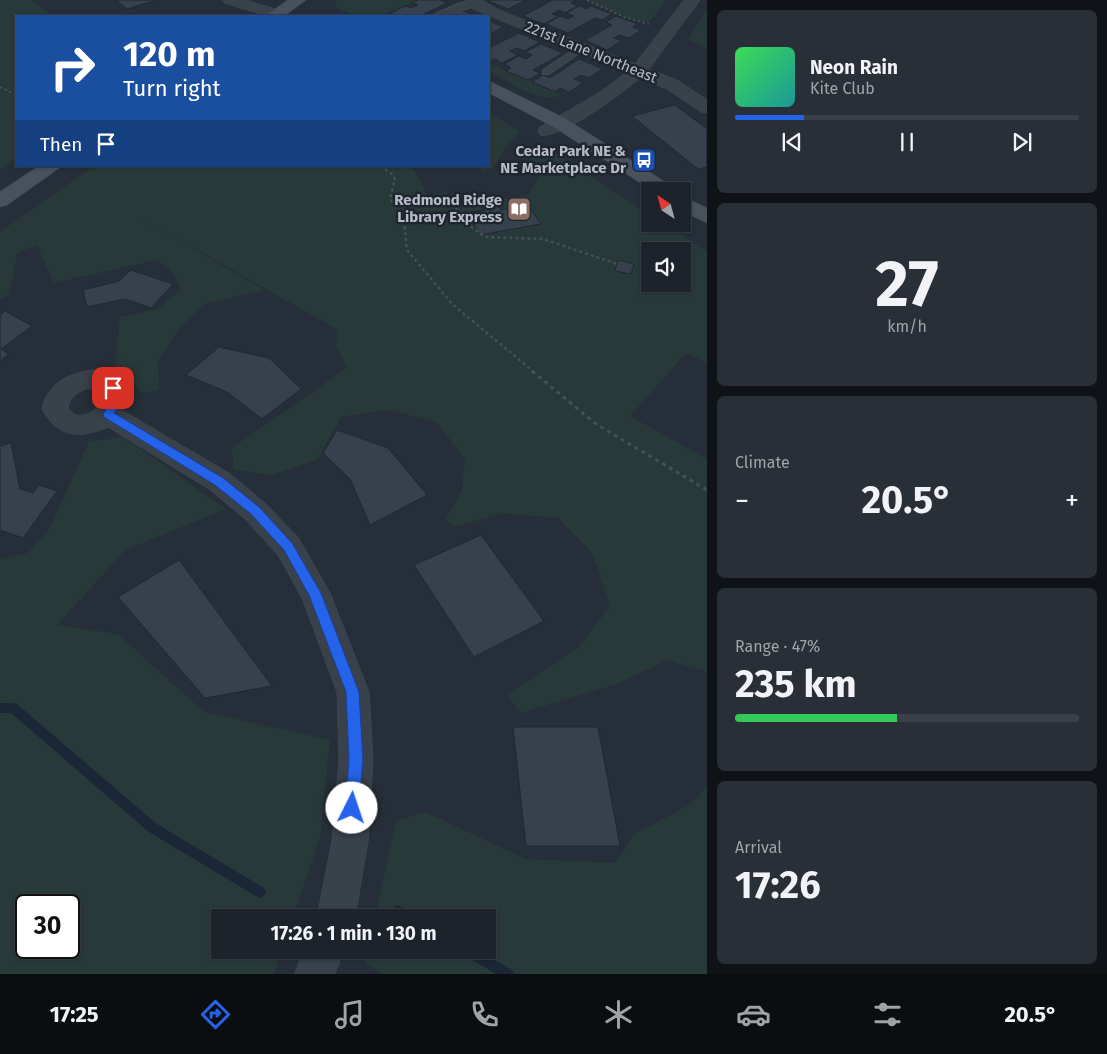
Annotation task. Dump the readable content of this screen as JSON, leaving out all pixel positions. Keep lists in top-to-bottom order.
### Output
{
  "streets": {
    "street": ["221st Lane Northeast"]
  },
  "places": {
    "bus stop": ["Cedar Park NE & NE Marketplace Dr"],
    "library": ["Redmond Ridge Library Express"]
  },
  "north": "top left",
  "page": {
    "turn": ["120 m", "Turn right"],
    "song": ["Neon Rain", "Kite Club"],
    "then": "Then",
    "tile": [
      ["27", "km/h"],
      "Climate",
      ["Range · 47%", "235 km"],
      ["Arrival", "17:26"]
    ],
    "heat": ["−", "20.5°", "+"],
    "limit": "30",
    "trip": "17:26 · 1 min · 130 m",
    "tabs": ["17:25", "20.5°"]
  }
}
